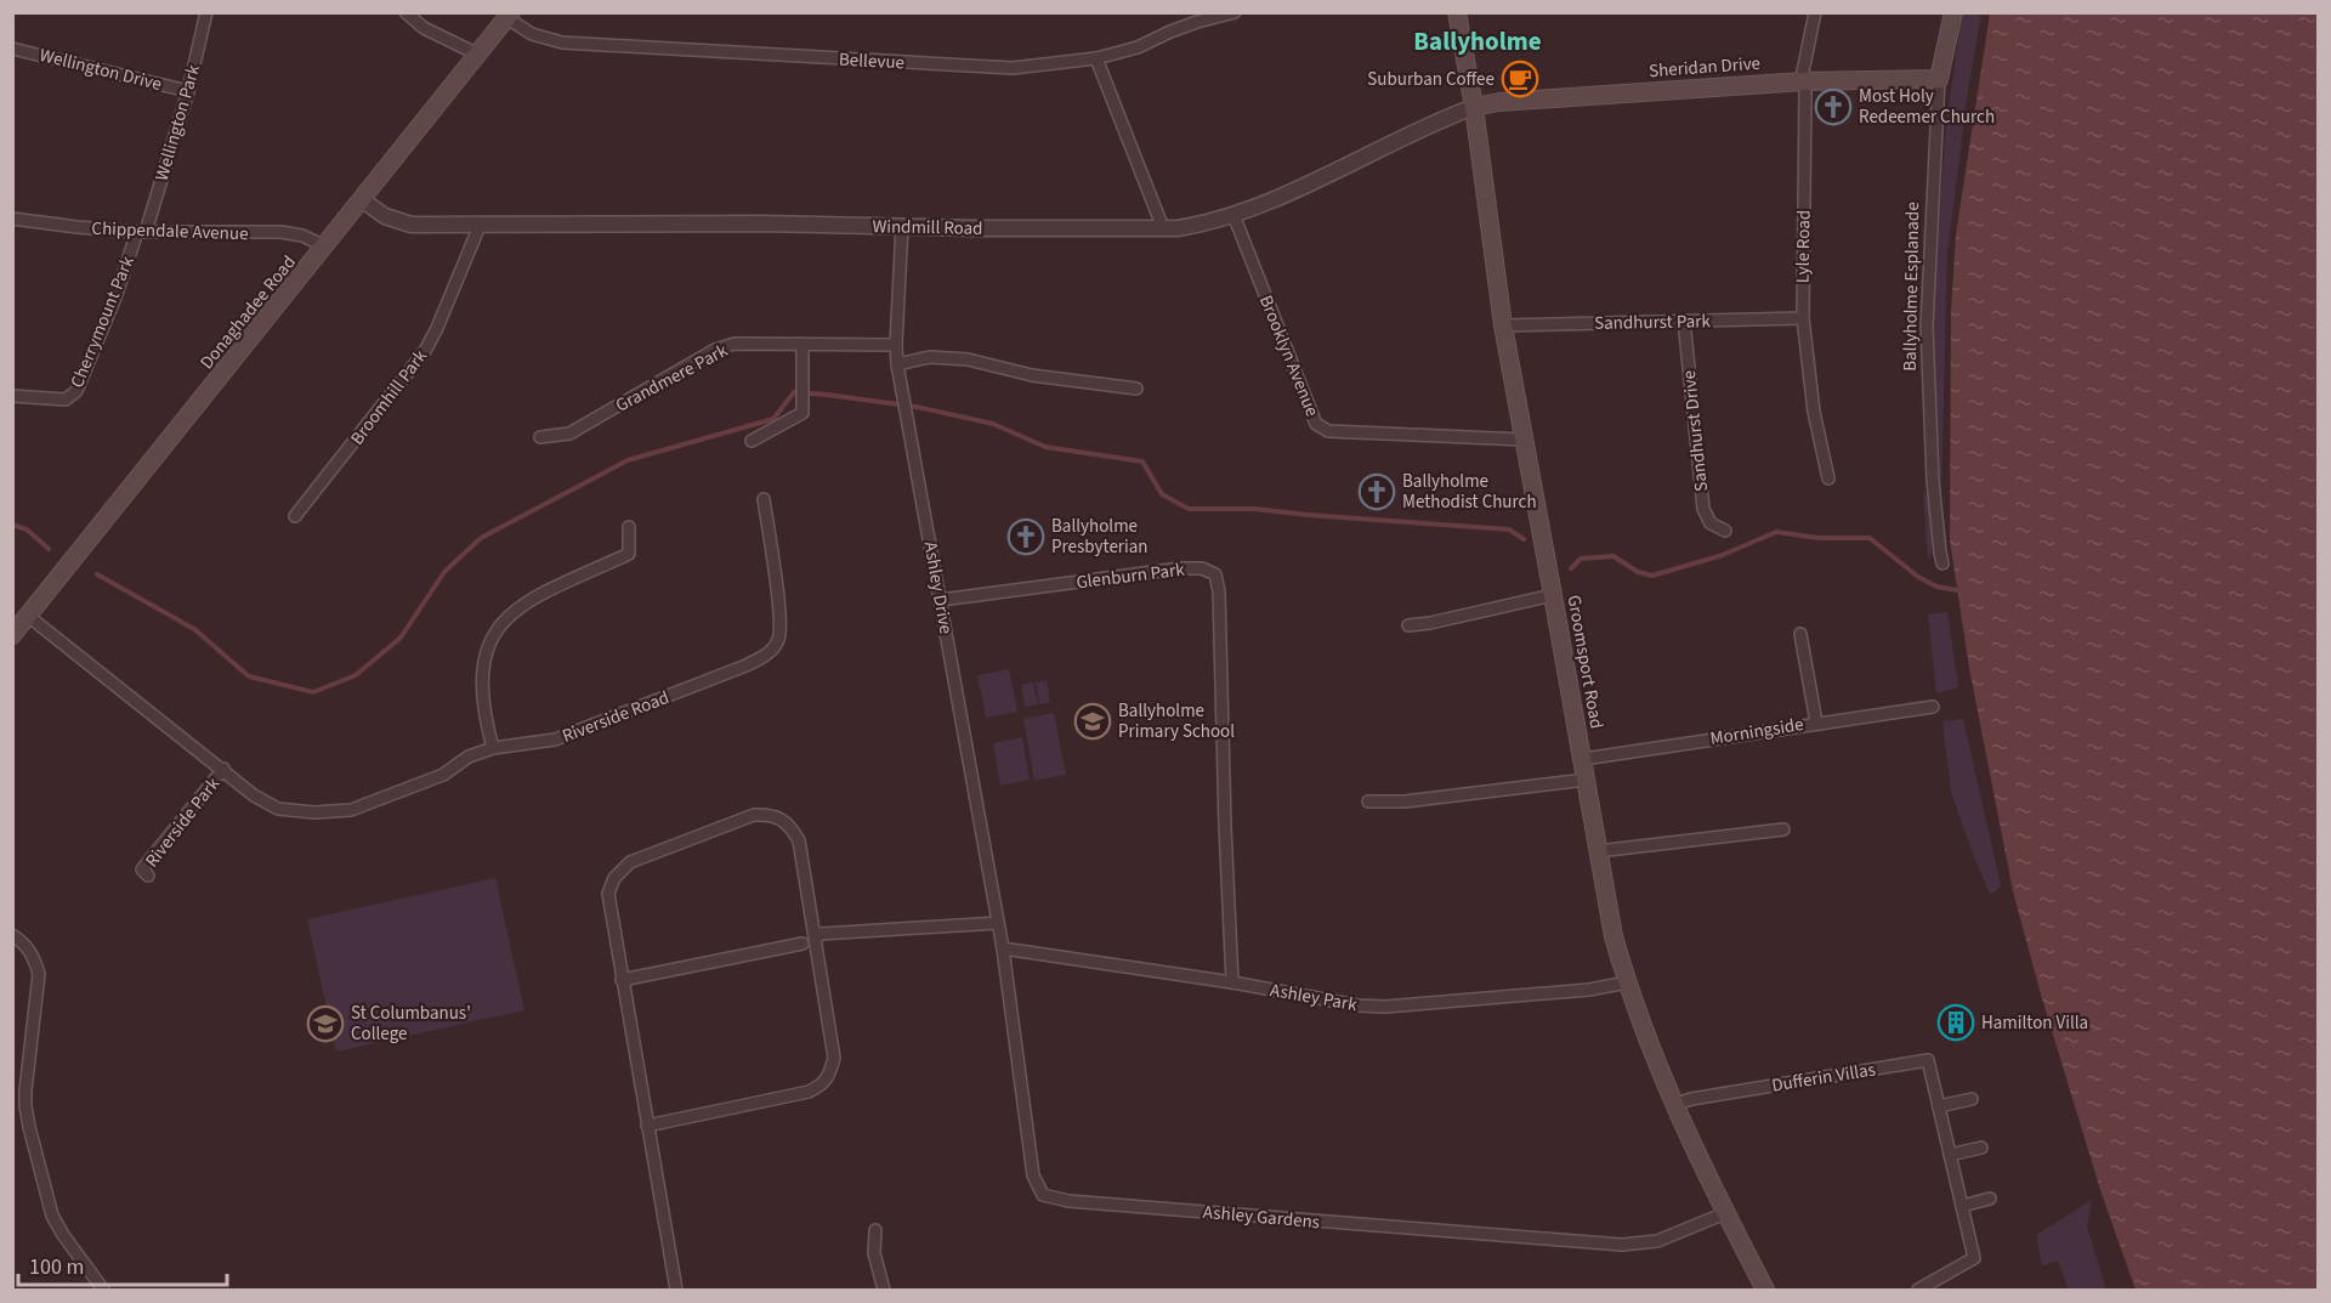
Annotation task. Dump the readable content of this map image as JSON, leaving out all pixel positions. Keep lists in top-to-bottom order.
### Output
{
  "streets": {
    "main road": [
      "Sheridan Drive",
      "Ballyholme Esplanade",
      "Donaghadee Road",
      "Groomsport Road"
    ],
    "street": [
      "Bellevue",
      "Wellington Drive",
      "Wellington Park",
      "Windmill Road",
      "Chippendale Avenue",
      "Lyle Road",
      "Cherrymount Park",
      "Sandhurst Park",
      "Brooklyn Avenue",
      "Grandmere Park",
      "Broomhill Park",
      "Sandhurst Drive",
      "Glenburn Park",
      "Ashley Drive",
      "Riverside Road",
      "Morningside",
      "Riverside Park",
      "Ashley Park",
      "Dufferin Villas",
      "Ashley Gardens"
    ]
  },
  "crossings": [
    ["Bellevue", "Donaghadee Road"],
    ["Sheridan Drive", "Windmill Road"],
    ["Sheridan Drive", "Lyle Road"],
    ["Sheridan Drive", "Ballyholme Esplanade"],
    ["Sheridan Drive", "Groomsport Road"],
    ["Wellington Drive", "Wellington Park"],
    ["Wellington Park", "Chippendale Avenue"],
    ["Wellington Park", "Cherrymount Park"],
    ["Windmill Road", "Donaghadee Road"],
    ["Windmill Road", "Brooklyn Avenue"],
    ["Windmill Road", "Broomhill Park"],
    ["Windmill Road", "Ashley Drive"],
    ["Windmill Road", "Groomsport Road"],
    ["Chippendale Avenue", "Donaghadee Road"],
    ["Chippendale Avenue", "Cherrymount Park"],
    ["Lyle Road", "Sandhurst Park"],
    ["Donaghadee Road", "Riverside Road"],
    ["Sandhurst Park", "Sandhurst Drive"],
    ["Sandhurst Park", "Groomsport Road"],
    ["Brooklyn Avenue", "Groomsport Road"],
    ["Grandmere Park", "Ashley Drive"],
    ["Glenburn Park", "Ashley Drive"],
    ["Glenburn Park", "Ashley Park"],
    ["Ashley Drive", "Ashley Park"],
    ["Ashley Drive", "Ashley Gardens"],
    ["Groomsport Road", "Morningside"],
    ["Groomsport Road", "Ashley Park"],
    ["Groomsport Road", "Dufferin Villas"],
    ["Groomsport Road", "Ashley Gardens"],
    ["Riverside Road", "Riverside Park"],
    ["Ashley Park", "Ashley Gardens"]
  ],
  "districts": ["Ballyholme"],
  "places": {
    "cafe": ["Suburban Coffee"],
    "church": ["Most Holy Redeemer Church", "Ballyholme Methodist Church", "Ballyholme Presbyterian"],
    "school or university": ["Ballyholme Primary School", "St Columbanus' College"],
    "building": ["Hamilton Villa"]
  },
  "scale_bar": "100 m"
}
